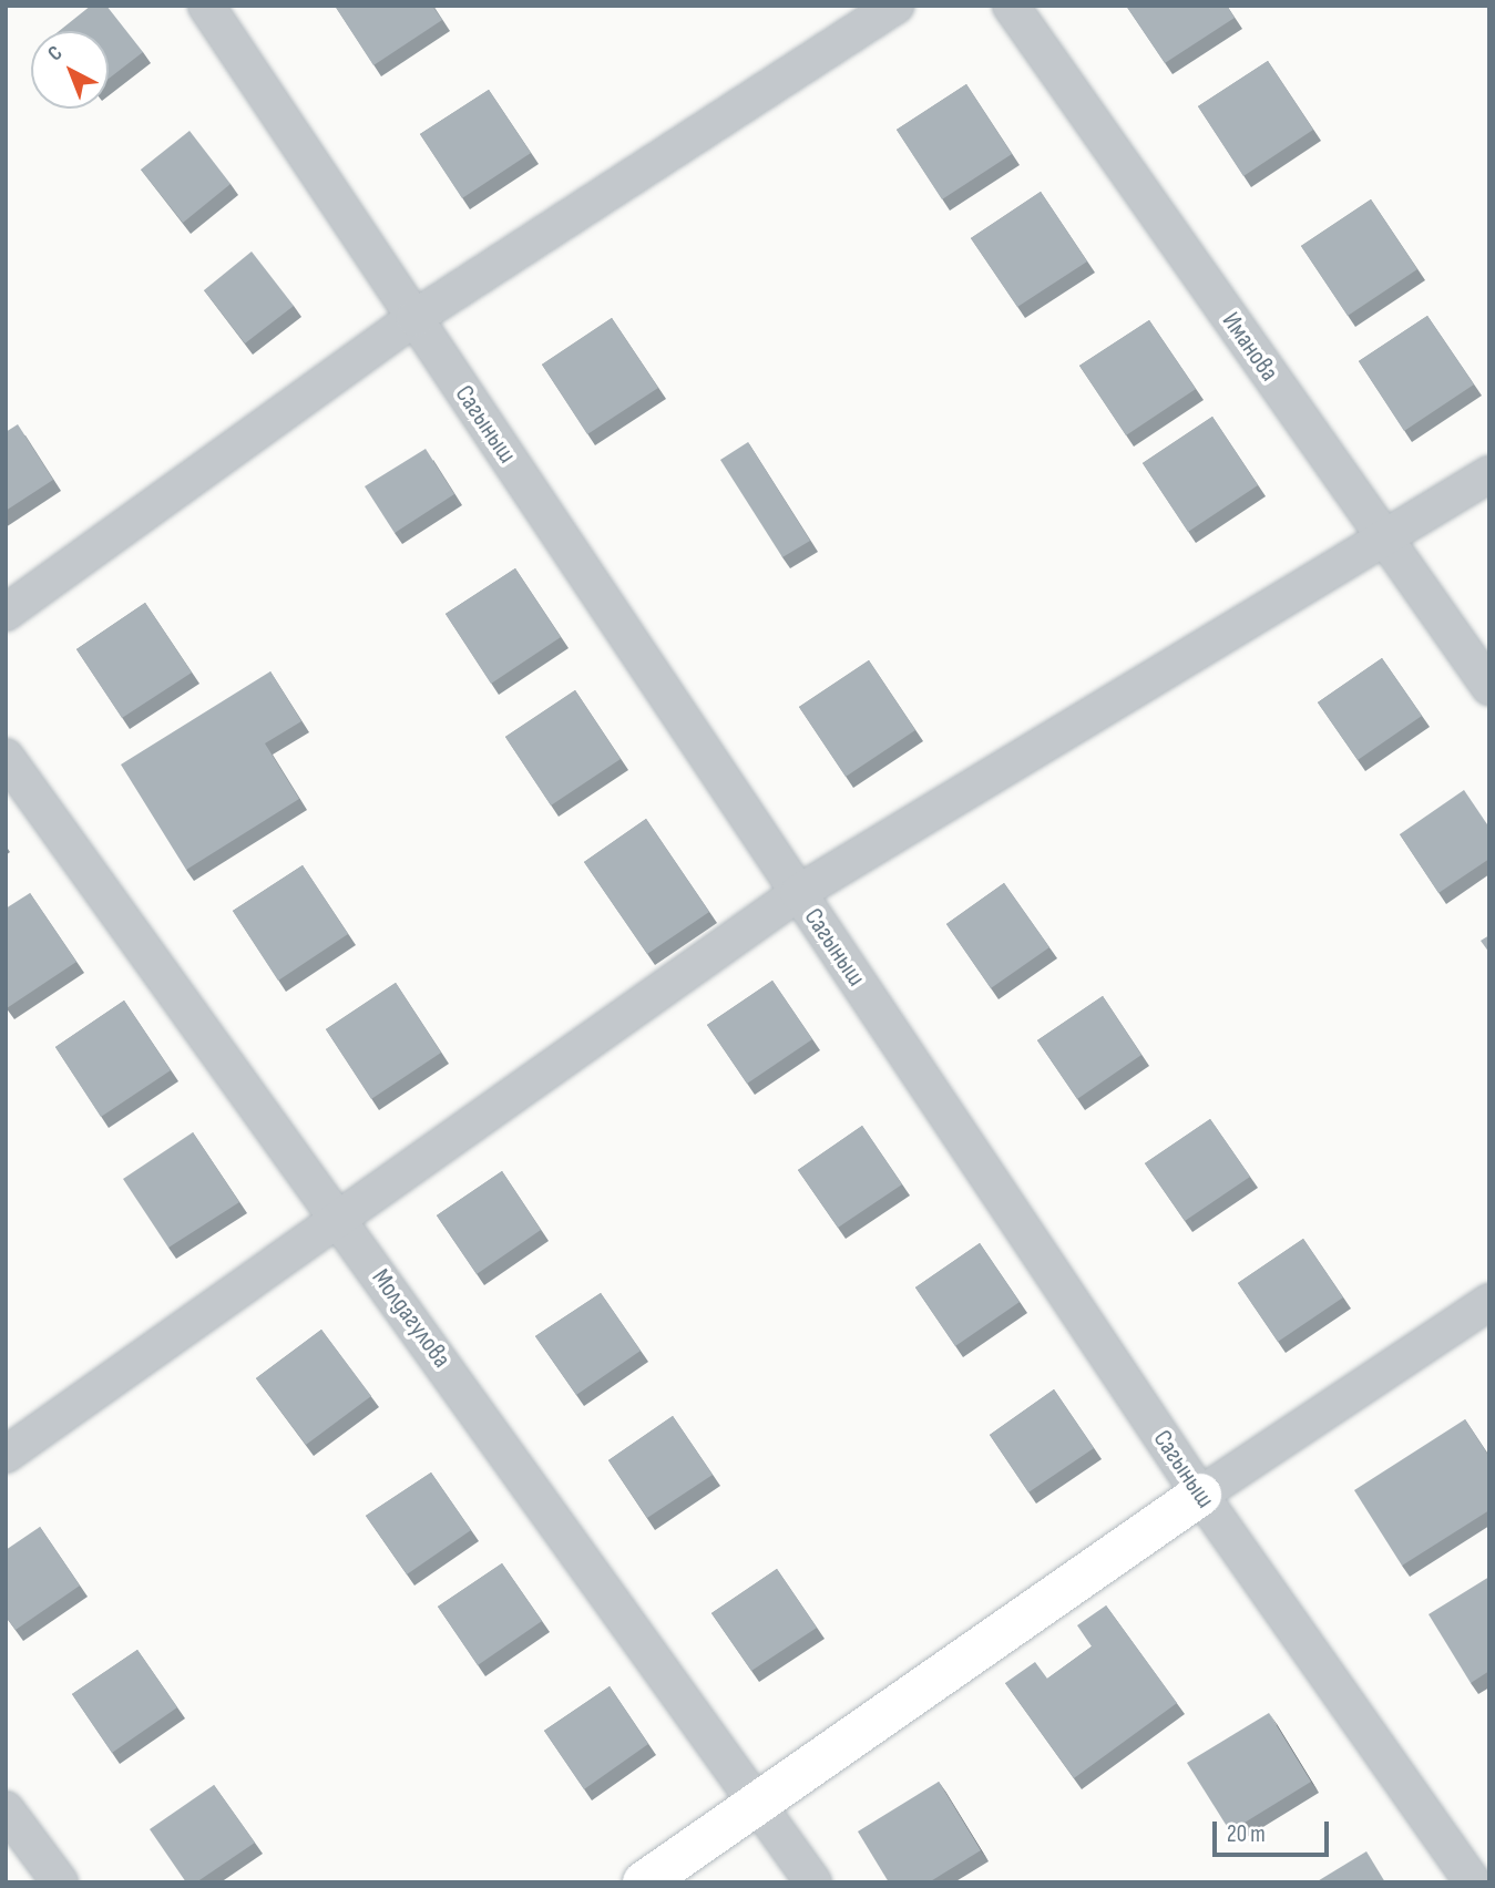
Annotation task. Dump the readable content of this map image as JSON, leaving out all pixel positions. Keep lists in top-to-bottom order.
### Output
{
  "streets": {
    "street": ["Иманова", "Сагыныш", "Молдагулова"]
  },
  "scale_bar": "20 m",
  "north": "top left"
}
